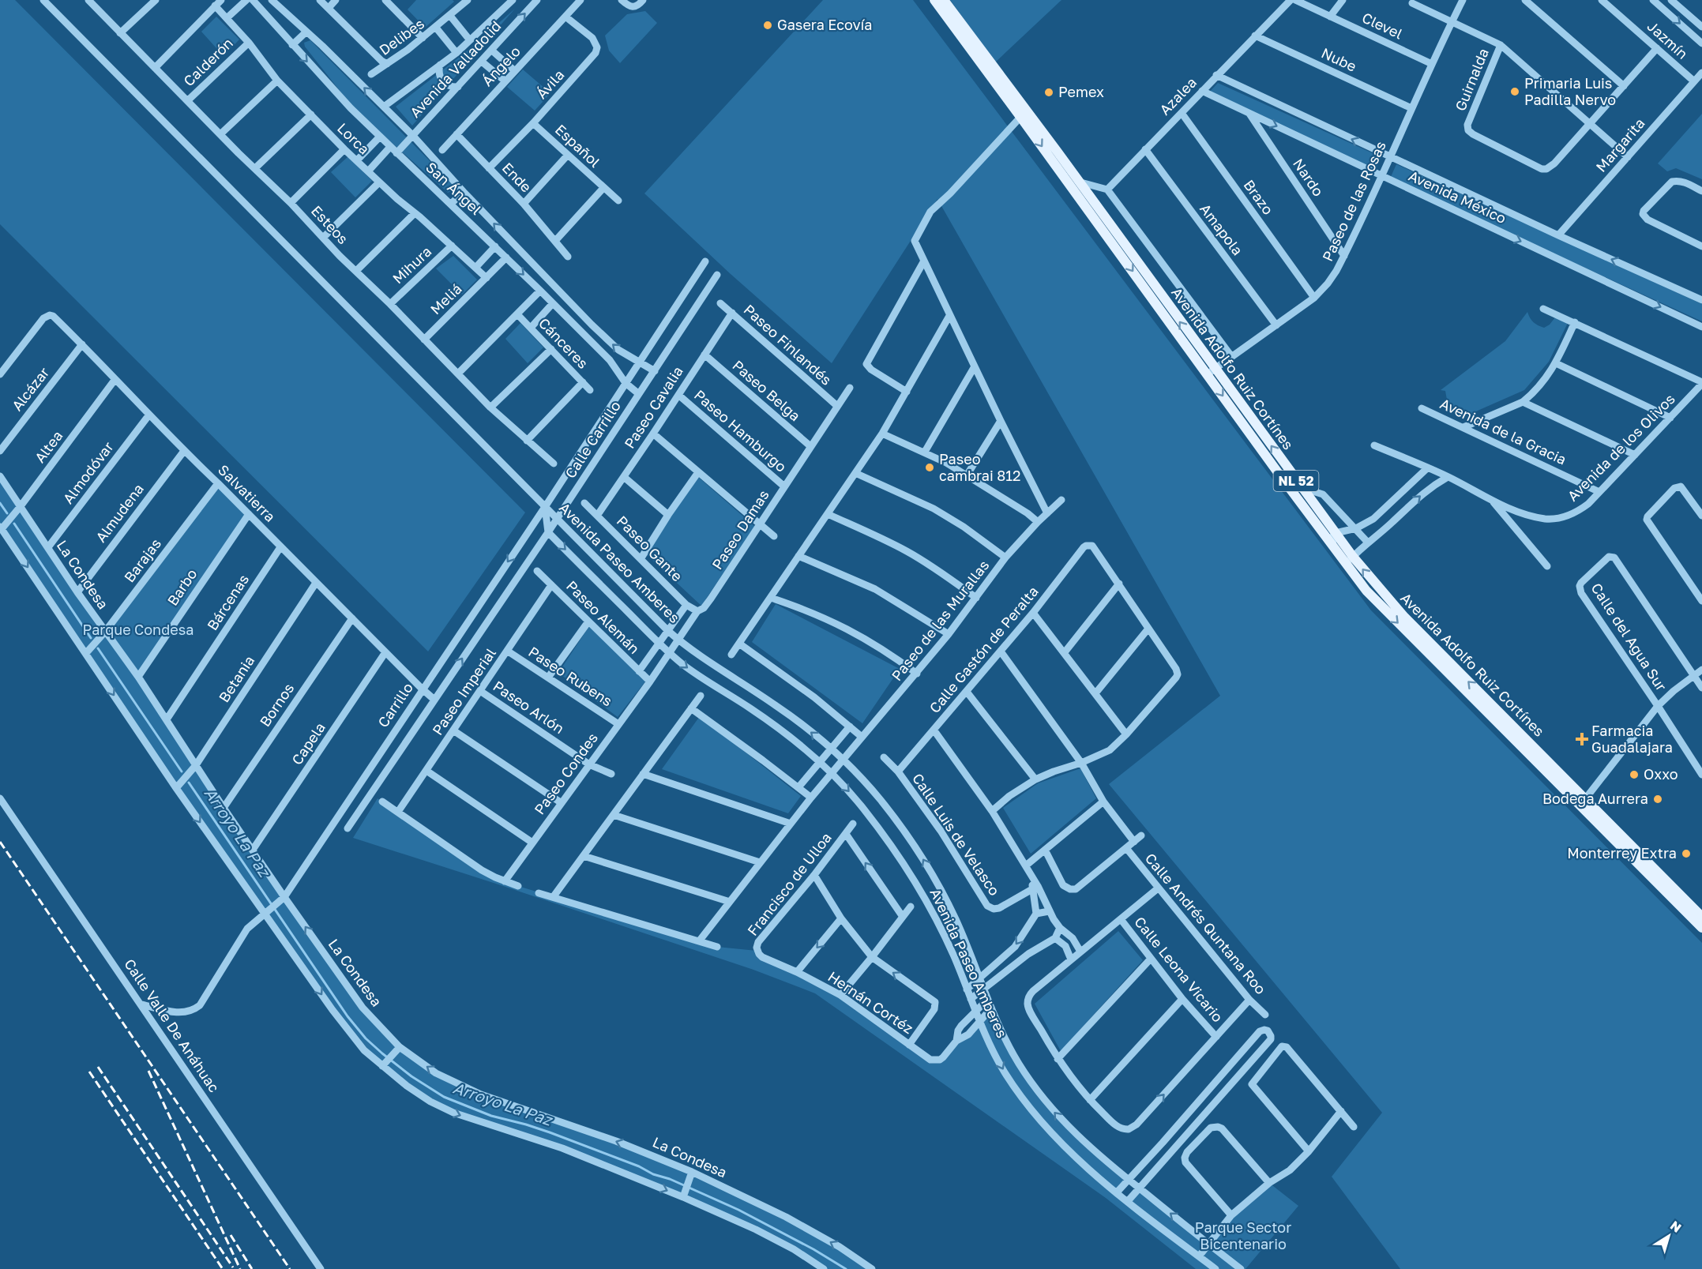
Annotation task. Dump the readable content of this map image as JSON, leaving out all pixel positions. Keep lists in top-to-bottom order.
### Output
{
  "streets": {
    "main road": ["Avenida Adolfo Ruiz Cortínes", "NL 52"],
    "street": [
      "Clevel",
      "Delibes",
      "Jazmín",
      "Nube",
      "Calderón",
      "Ángelo",
      "Avenida Valladolid",
      "Guirnalda",
      "Ávila",
      "Azalea",
      "Lorca",
      "Margarita",
      "Español",
      "Ende",
      "Nardo",
      "San Ángel",
      "Brazo",
      "Avenida México",
      "Paseo de las Rosas",
      "Esteos",
      "Amapola",
      "Mihura",
      "Meliá",
      "Cánceres",
      "Paseo Finlandés",
      "Alcázar",
      "Paseo Belga",
      "Paseo Cavalia",
      "Paseo Hamburgo",
      "Avenida de la Gracia",
      "Calle Carrillo",
      "Altea",
      "Avenida de los Olivos",
      "Almodóvar",
      "Salvatierra",
      "Almudena",
      "Paseo Damas",
      "Paseo Gante",
      "Barajas",
      "Avenida Paseo Amberes",
      "La Condesa",
      "Barbo",
      "Bárcenas",
      "Paseo Alemán",
      "Paseo de las Murallas",
      "Calle del Agua Sur",
      "Calle Gastón de Peralta",
      "Paseo Rubens",
      "Betania",
      "Paseo Imperial",
      "Bornos",
      "Carrillo",
      "Paseo Arlón",
      "Capela",
      "Paseo Condes",
      "Calle Luis de Velasco",
      "Francisco de Ulloa",
      "Calle Andrés Quntana Roo",
      "Calle Leona Vicario",
      "Hernán Cortéz",
      "Calle Valle De Anáhuac"
    ]
  },
  "crossings": [
    ["Clevel", "Paseo de las Rosas"],
    ["Jazmín", "Margarita"],
    ["Nube", "Azalea"],
    ["Nube", "Paseo de las Rosas"],
    ["Calderón", "Lorca"],
    ["Calderón", "Esteos"],
    ["Ángelo", "Ávila"],
    ["Ángelo", "Ende"],
    ["Avenida Valladolid", "San Ángel"],
    ["Ávila", "Español"],
    ["Ávila", "Ende"],
    ["Azalea", "Brazo"],
    ["Azalea", "Avenida México"],
    ["Azalea", "Amapola"],
    ["Lorca", "Mihura"],
    ["Lorca", "Meliá"],
    ["Margarita", "Avenida México"],
    ["Nardo", "Avenida México"],
    ["Nardo", "Paseo de las Rosas"],
    ["San Ángel", "Meliá"],
    ["San Ángel", "Calle Carrillo"],
    ["Brazo", "Paseo de las Rosas"],
    ["Avenida México", "Paseo de las Rosas"],
    ["Paseo de las Rosas", "Amapola"],
    ["Paseo de las Rosas", "Avenida Adolfo Ruiz Cortínes"],
    ["Esteos", "Mihura"],
    ["Esteos", "Meliá"],
    ["Paseo Finlandés", "Paseo Cavalia"],
    ["Paseo Finlandés", "Paseo Damas"],
    ["Alcázar", "Salvatierra"],
    ["Paseo Belga", "Paseo Cavalia"],
    ["Paseo Belga", "Paseo Damas"],
    ["Paseo Cavalia", "Paseo Hamburgo"],
    ["Paseo Cavalia", "Paseo Gante"],
    ["Paseo Hamburgo", "Paseo Damas"],
    ["Avenida de la Gracia", "Avenida de los Olivos"],
    ["Calle Carrillo", "Avenida Paseo Amberes"],
    ["Calle Carrillo", "Carrillo"],
    ["Altea", "Salvatierra"],
    ["Altea", "La Condesa"],
    ["Almodóvar", "Salvatierra"],
    ["Almodóvar", "La Condesa"],
    ["Salvatierra", "Almudena"],
    ["Salvatierra", "Barajas"],
    ["Salvatierra", "Barbo"],
    ["Salvatierra", "Bárcenas"],
    ["Salvatierra", "Betania"],
    ["Salvatierra", "Bornos"],
    ["Salvatierra", "Carrillo"],
    ["Salvatierra", "Capela"],
    ["Almudena", "La Condesa"],
    ["Paseo Damas", "Paseo Gante"],
    ["Paseo Damas", "Avenida Paseo Amberes"],
    ["Paseo Damas", "Paseo Alemán"],
    ["Paseo Damas", "Paseo Condes"],
    ["Barajas", "La Condesa"],
    ["Avenida Paseo Amberes", "Paseo de las Murallas"],
    ["Avenida Paseo Amberes", "Carrillo"],
    ["La Condesa", "Barbo"],
    ["La Condesa", "Bárcenas"],
    ["La Condesa", "Betania"],
    ["La Condesa", "Bornos"],
    ["La Condesa", "Carrillo"],
    ["La Condesa", "Capela"],
    ["Paseo Alemán", "Paseo Imperial"],
    ["Paseo Alemán", "Paseo Condes"],
    ["Calle Gastón de Peralta", "Calle Luis de Velasco"],
    ["Paseo Rubens", "Paseo Imperial"],
    ["Paseo Rubens", "Paseo Condes"],
    ["Paseo Imperial", "Paseo Arlón"],
    ["Carrillo", "Calle Valle De Anáhuac"],
    ["Paseo Arlón", "Paseo Condes"],
    ["Francisco de Ulloa", "Hernán Cortéz"]
  ],
  "water": ["Arroyo La Paz"],
  "parks": ["Parque Condesa", "Parque Sector Bicentenario"],
  "places": {
    "other": [
      "Gasera Ecovía",
      "Primaria Luis Padilla Nervo",
      "Pemex",
      "Paseo cambrai 812",
      "Oxxo",
      "Bodega Aurrera",
      "Monterrey Extra"
    ],
    "health": ["Farmacia Guadalajara"]
  },
  "north": "top right"
}
